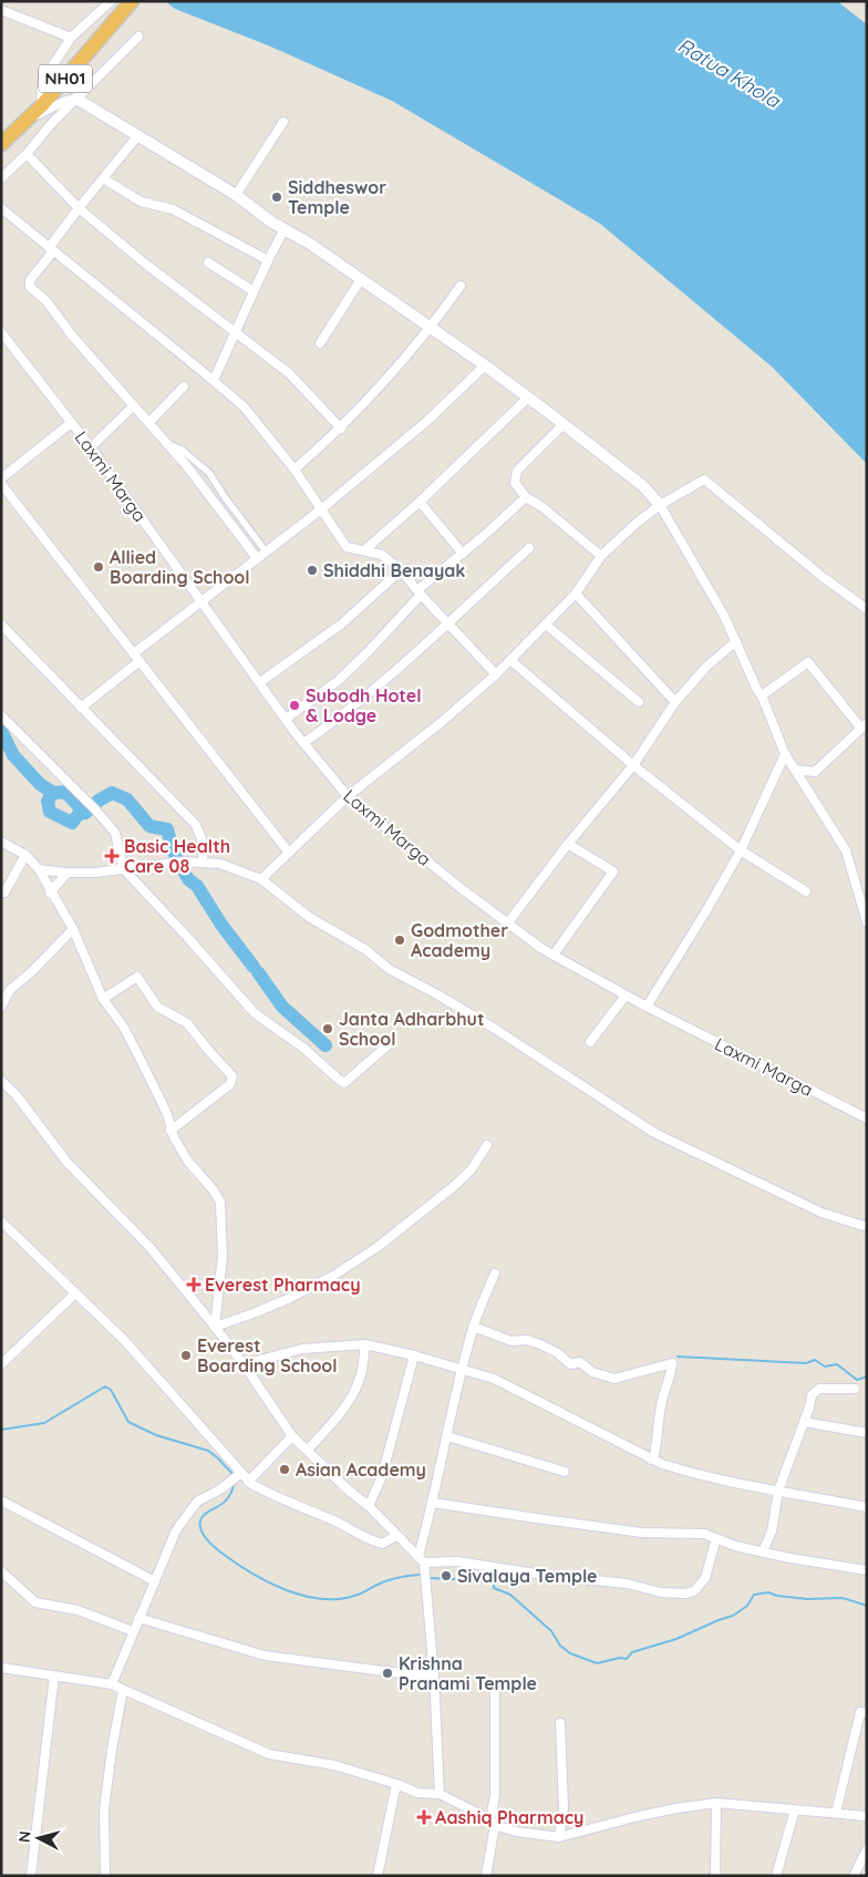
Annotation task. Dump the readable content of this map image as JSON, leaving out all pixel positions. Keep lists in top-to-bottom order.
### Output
{
  "streets": {
    "highway": ["NH01"],
    "street": ["Laxmi Marga"]
  },
  "water": ["Ratua Khola"],
  "places": {
    "other": [
      "Siddheswor Temple",
      "Allied Boarding School",
      "Shiddhi Benayak",
      "Subodh Hotel & Lodge",
      "Godmother Academy",
      "Janta Adharbhut School",
      "Everest Boarding School",
      "Asian Academy",
      "Sivalaya Temple",
      "Krishna Pranami Temple"
    ],
    "health": ["Basic Health Care 08", "Everest Pharmacy", "Aashiq Pharmacy"]
  },
  "north": "left"
}
